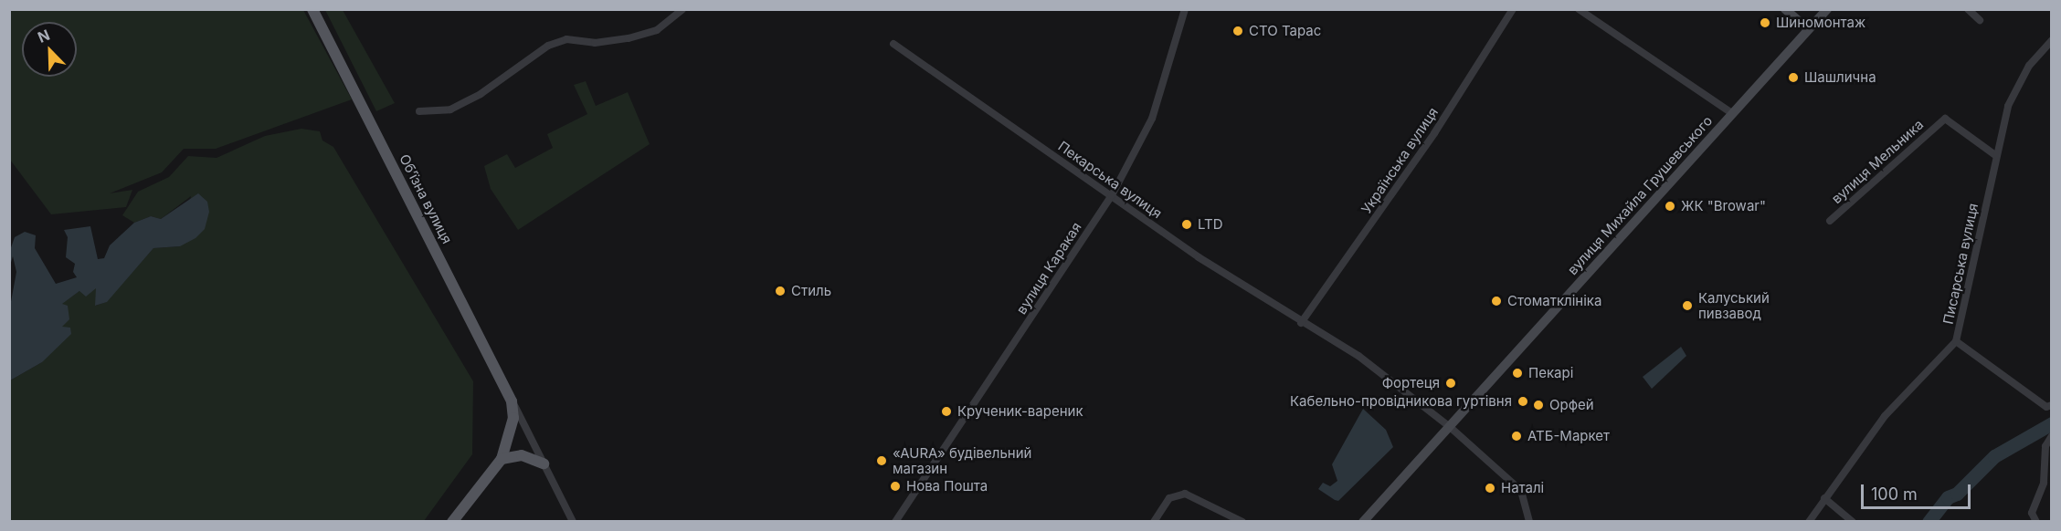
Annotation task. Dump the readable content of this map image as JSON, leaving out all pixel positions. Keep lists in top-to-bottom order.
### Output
{
  "streets": {
    "main road": ["вулиця Михайла Грушевського", "Обʼїзна вулиця"],
    "street": [
      "Українська вулиця",
      "вулиця Мельника",
      "Пекарська вулиця",
      "Писарська вулиця",
      "вулиця Каракая"
    ]
  },
  "crossings": [
    ["Українська вулиця", "Пекарська вулиця"],
    ["вулиця Мельника", "Писарська вулиця"],
    ["Пекарська вулиця", "вулиця Михайла Грушевського"],
    ["Пекарська вулиця", "вулиця Каракая"]
  ],
  "places": [
    "Шиномонтаж",
    "СТО Тарас",
    "Шашлична",
    "ЖК \"Browar\"",
    "LTD",
    "Стиль",
    "Стоматклініка",
    "Калуський пивзавод",
    "Пекарі",
    "Фортеця",
    "Кабельно-провідникова гуртівня",
    "Орфей",
    "Крученик-вареник",
    "АТБ-Маркет",
    "«AURA» будівельний магазин",
    "Нова Пошта",
    "Наталі"
  ],
  "scale_bar": "100 m",
  "north": "top left"
}
